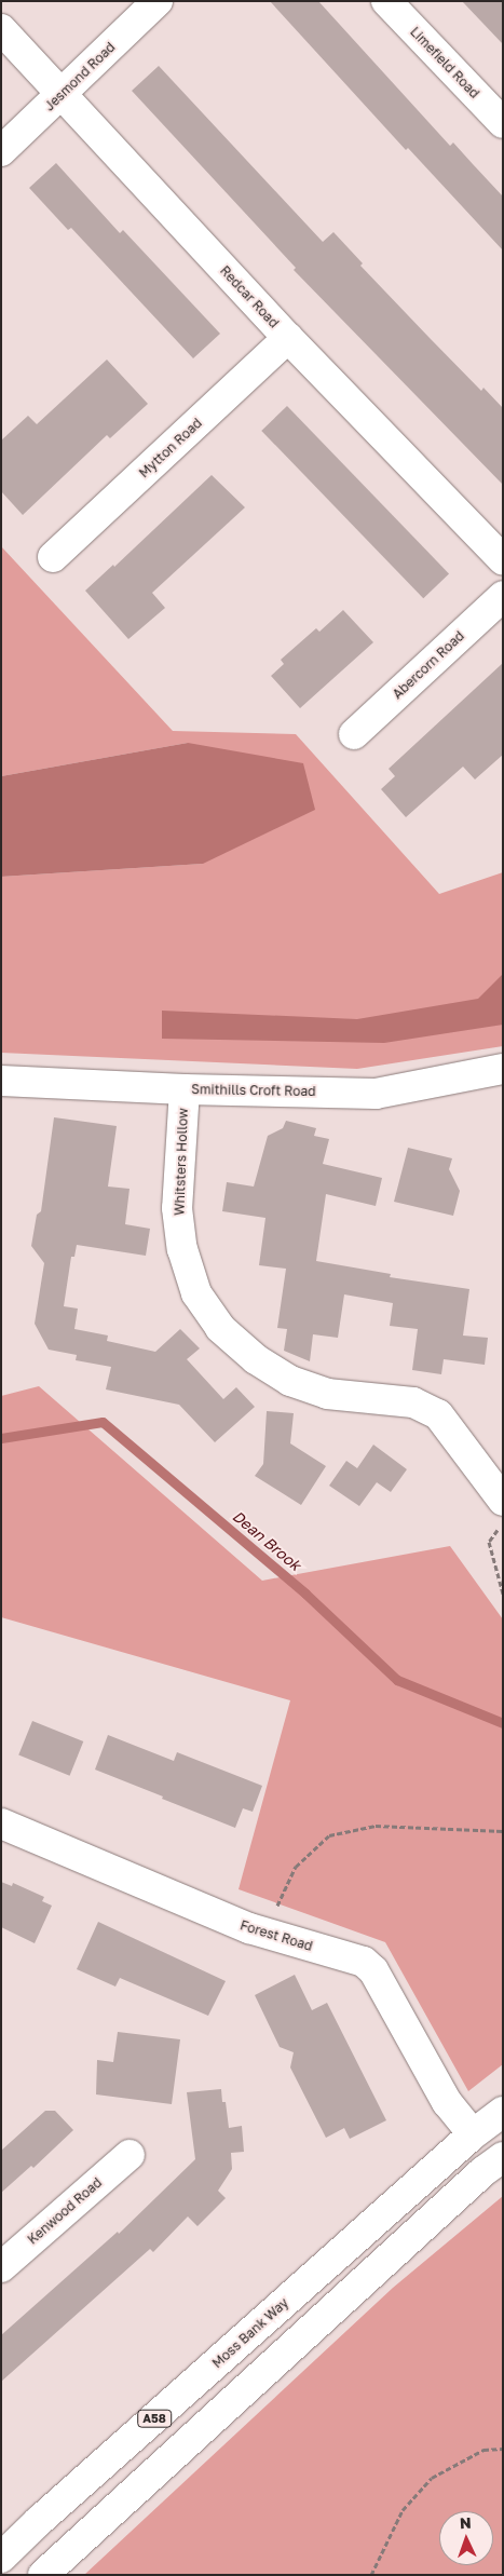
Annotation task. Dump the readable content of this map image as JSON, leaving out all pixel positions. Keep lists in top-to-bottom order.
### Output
{
  "streets": {
    "main road": [
      "Limefield Road",
      "Jesmond Road",
      "Redcar Road",
      "Mytton Road",
      "Abercorn Road",
      "Smithills Croft Road",
      "Whitsters Hollow",
      "Forest Road",
      "Kenwood Road",
      "Moss Bank Way",
      "A58"
    ]
  },
  "crossings": [
    ["Jesmond Road", "Redcar Road"],
    ["Redcar Road", "Mytton Road"],
    ["Smithills Croft Road", "Whitsters Hollow"],
    ["Forest Road", "Moss Bank Way"]
  ],
  "water": ["Dean Brook"],
  "north": "top"
}
